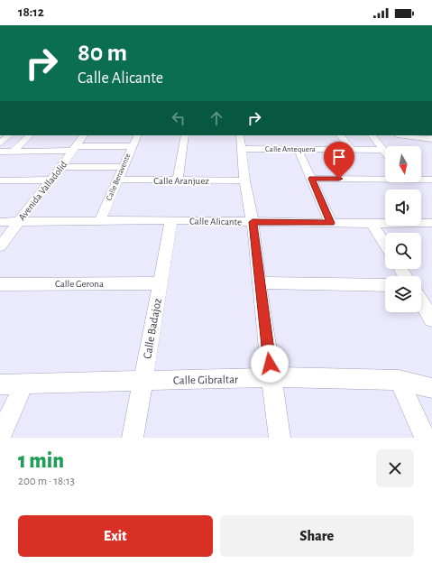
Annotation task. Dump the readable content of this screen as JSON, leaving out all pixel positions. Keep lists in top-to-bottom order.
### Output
{
  "streets": {
    "street": [
      "Calle Antequera",
      "Calle Benavente",
      "Calle Aranjuez",
      "Avenida Valladolid",
      "Calle Alicante",
      "Calle Gerona",
      "Calle Badajoz",
      "Calle Gibraltar"
    ]
  },
  "crossings": [
    ["Calle Benavente", "Calle Aranjuez"],
    ["Calle Benavente", "Calle Alicante"],
    ["Avenida Valladolid", "Calle Alicante"],
    ["Calle Alicante", "Calle Badajoz"],
    ["Calle Gerona", "Calle Badajoz"],
    ["Calle Badajoz", "Calle Gibraltar"]
  ],
  "north": "bottom",
  "page": {
    "status": "18:12",
    "turn": ["80 m", "Calle Alicante"],
    "heading": ["1 min", "200 m · 18:13"],
    "buttons": ["Exit", "Share"]
  }
}
